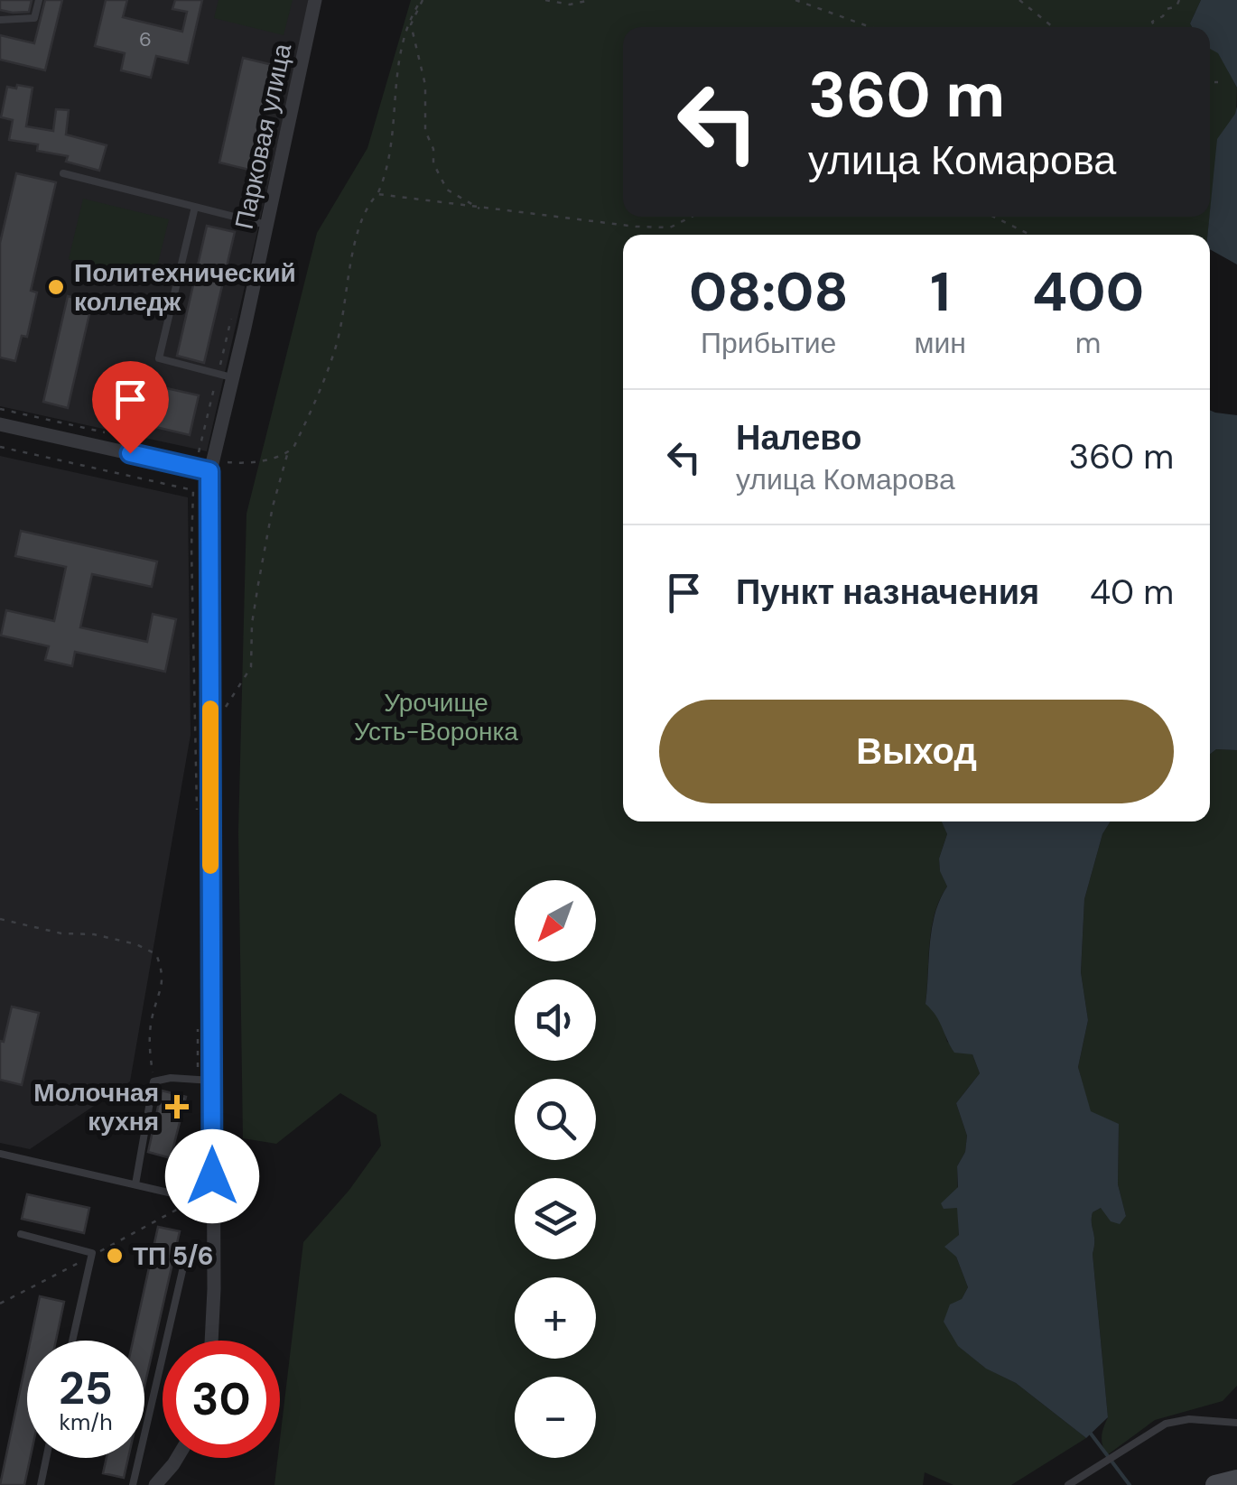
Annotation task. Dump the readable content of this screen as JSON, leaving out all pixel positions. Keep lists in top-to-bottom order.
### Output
{
  "streets": {
    "street": ["Парковая улица"]
  },
  "parks": ["Урочище Усть-Воронка"],
  "places": {
    "other": ["Политехнический колледж", "ТП 5/6"],
    "health": ["Молочная кухня"]
  },
  "house_numbers": ["6"],
  "north": "bottom left",
  "page": {
    "turn": ["360 m", "улица Комарова"],
    "eta": [
      "08:08",
      "Прибытие",
      "1",
      "мин",
      "400",
      "m"
    ],
    "list": [
      {
        "name": "Налево",
        "note": "улица Комарова",
        "value": "360 m"
      },
      {
        "name": "Пункт назначения",
        "value": "40 m"
      }
    ],
    "buttons": "Выход",
    "map_buttons": ["+", "−"],
    "speed": "25 km/h",
    "limit": "30"
  }
}
